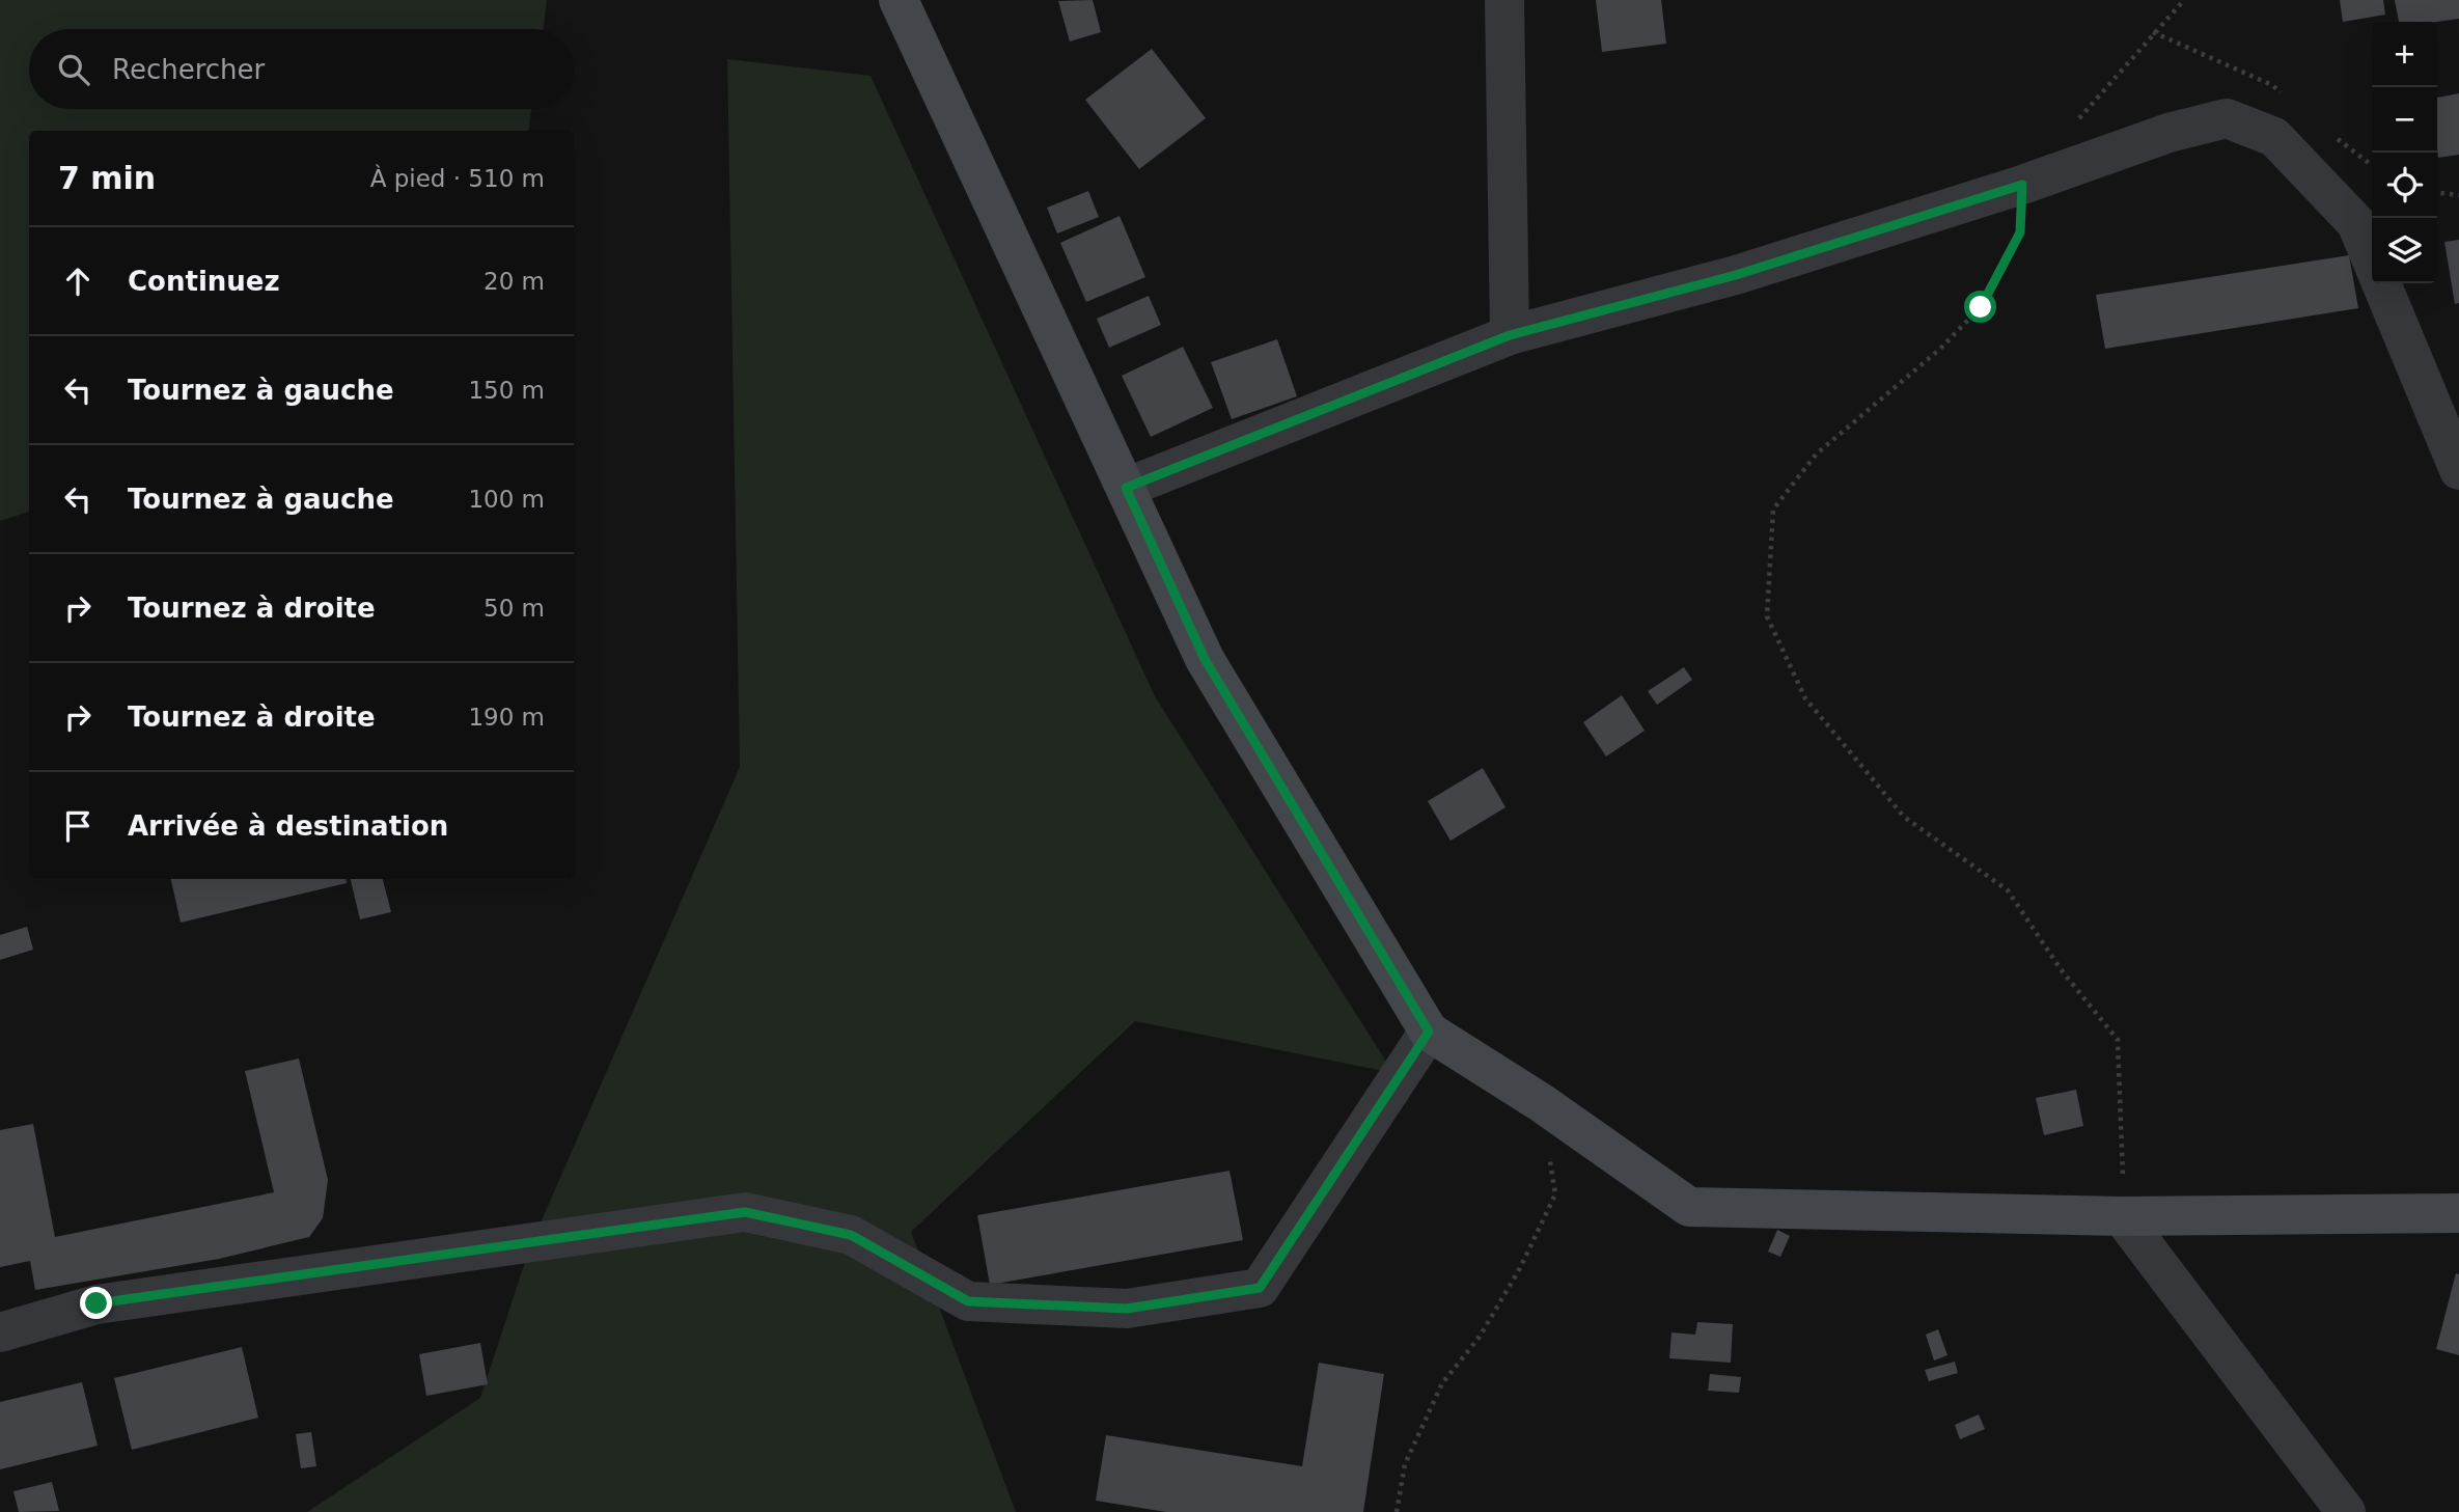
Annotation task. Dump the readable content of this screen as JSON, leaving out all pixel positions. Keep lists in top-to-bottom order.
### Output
{
  "page": {
    "map_buttons": ["+", "−"],
    "search": "Rechercher",
    "heading": ["7 min", "À pied · 510 m"],
    "list": [
      ["Continuez", "20 m"],
      ["Tournez à gauche", "150 m"],
      ["Tournez à gauche", "100 m"],
      ["Tournez à droite", "50 m"],
      ["Tournez à droite", "190 m"],
      "Arrivée à destination"
    ]
  }
}
